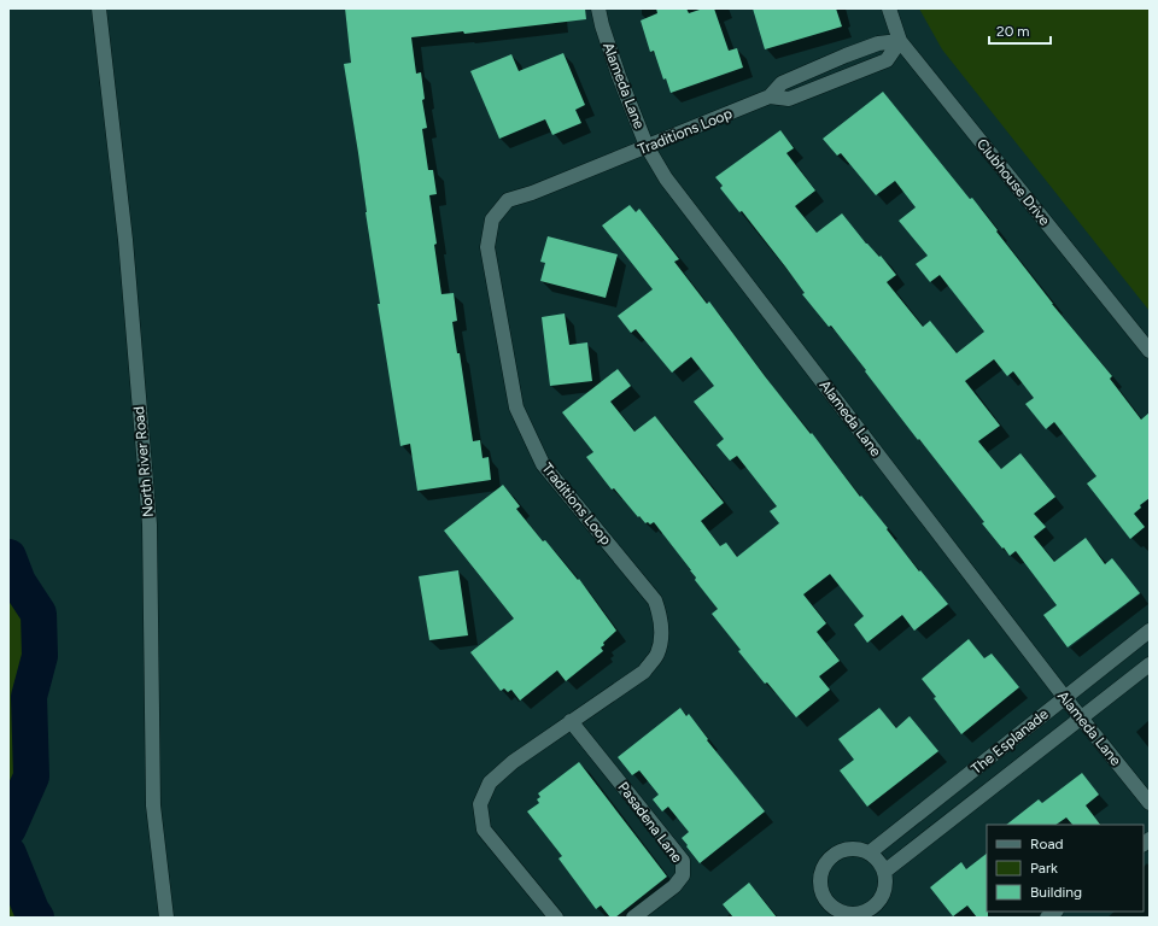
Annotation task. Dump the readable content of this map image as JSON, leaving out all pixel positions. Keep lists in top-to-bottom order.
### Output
{
  "streets": {
    "street": [
      "Alameda Lane",
      "Traditions Loop",
      "Clubhouse Drive",
      "North River Road",
      "The Esplanade",
      "Pasadena Lane"
    ]
  },
  "crossings": [
    ["Alameda Lane", "Traditions Loop"],
    ["Alameda Lane", "The Esplanade"],
    ["Traditions Loop", "Clubhouse Drive"],
    ["Traditions Loop", "Pasadena Lane"]
  ],
  "legend": ["Road", "Park", "Building"],
  "scale_bar": "20 m"
}
